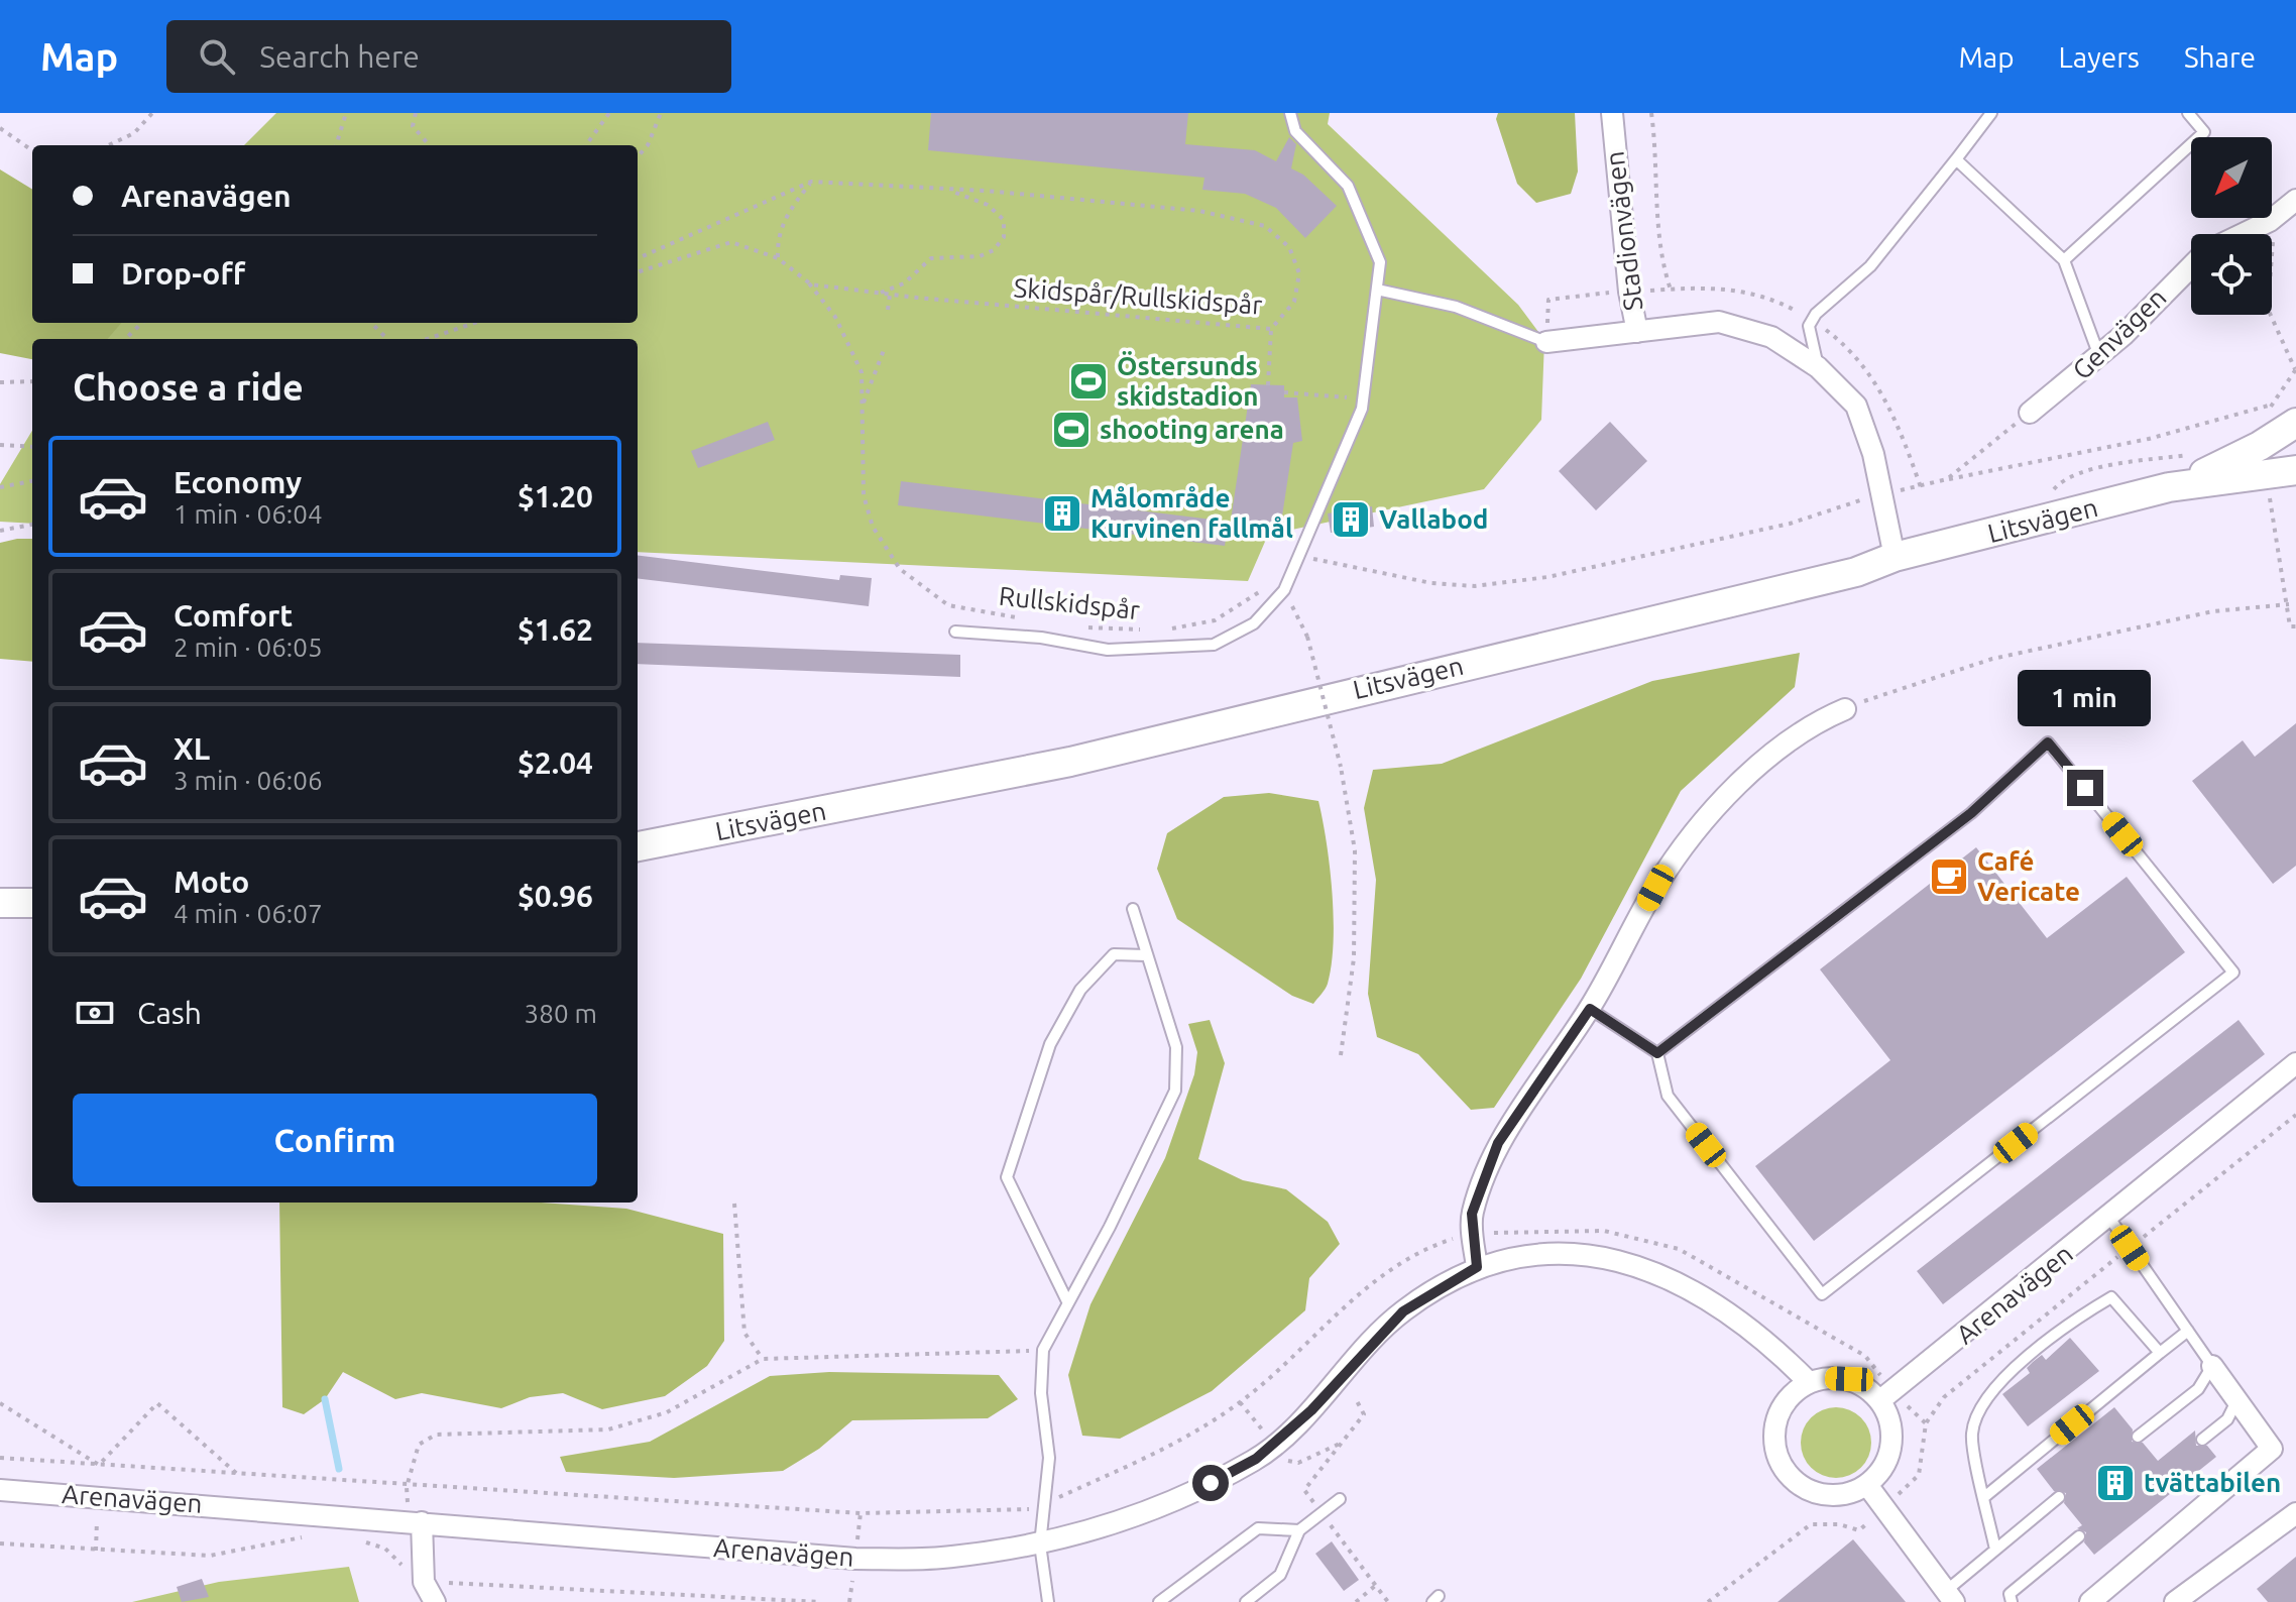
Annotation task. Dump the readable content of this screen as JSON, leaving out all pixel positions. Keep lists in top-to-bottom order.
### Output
{
  "streets": {
    "main road": ["Litsvägen"],
    "street": ["Stadionvägen", "Genvägen", "Arenavägen"],
    "path": ["Skidspår/Rullskidspår", "Rullskidspår"]
  },
  "crossings": [
    ["Stadionvägen", "Litsvägen"],
    ["Skidspår/Rullskidspår", "Rullskidspår"]
  ],
  "places": {
    "sports": ["Östersunds skidstadion", "shooting arena"],
    "building": ["Målområde Kurvinen fallmål", "Vallabod", "tvättabilen"],
    "cafe": ["Café Vericate"]
  },
  "north": "bottom left",
  "page": {
    "header": "Map",
    "search": "Search here",
    "nav": ["Map", "Layers", "Share"],
    "banner": ["Arenavägen", "Drop-off"],
    "heading": "Choose a ride",
    "list": [
      {
        "name": "Economy",
        "note": "1 min · 06:04",
        "value": "$1.20"
      },
      {
        "name": "Comfort",
        "note": "2 min · 06:05",
        "value": "$1.62"
      },
      {
        "name": "XL",
        "note": "3 min · 06:06",
        "value": "$2.04"
      },
      {
        "name": "Moto",
        "note": "4 min · 06:07",
        "value": "$0.96"
      }
    ],
    "bubble": "1 min",
    "pay": ["Cash", "380 m"],
    "buttons": "Confirm"
  }
}
